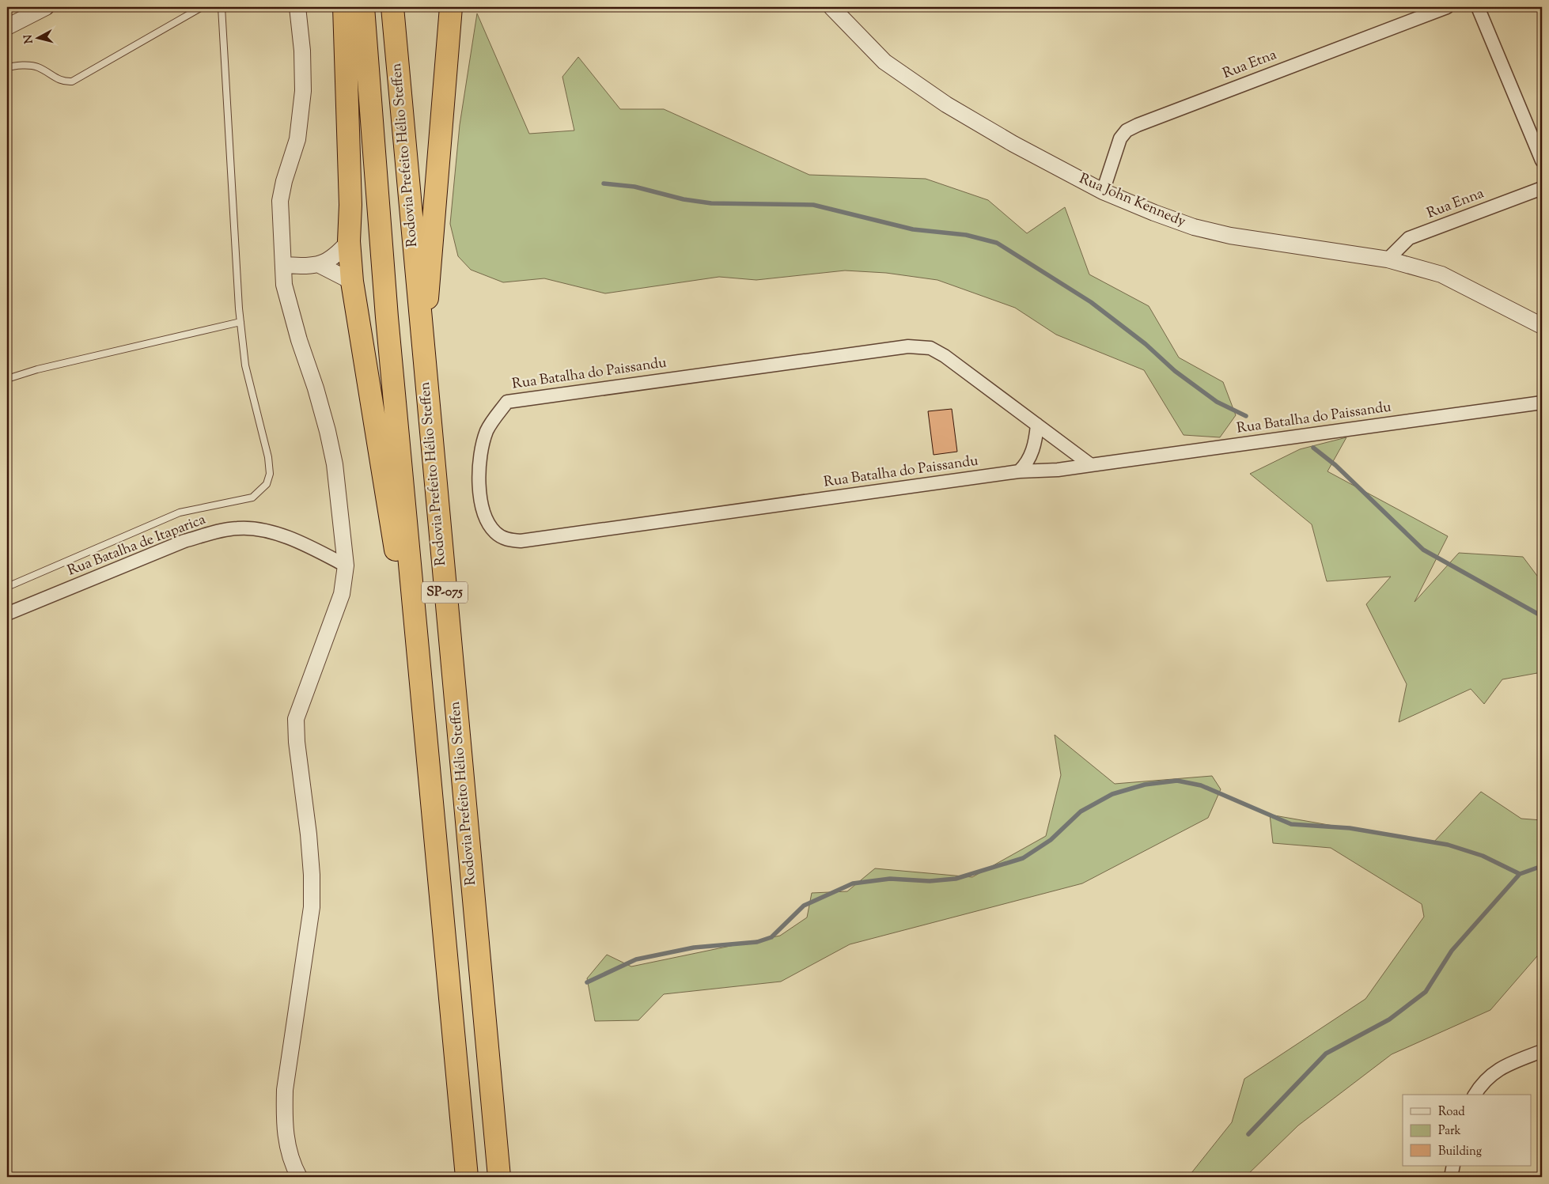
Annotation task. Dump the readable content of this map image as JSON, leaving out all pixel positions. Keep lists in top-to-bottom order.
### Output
{
  "streets": {
    "highway": ["Rodovia Prefeito Hélio Steffen", "SP-075"],
    "street": [
      "Rua Etna",
      "Rua John Kennedy",
      "Rua Enna",
      "Rua Batalha do Paissandu",
      "Rua Batalha de Itaparica"
    ]
  },
  "crossings": [
    ["Rua Etna", "Rua John Kennedy"],
    ["Rua John Kennedy", "Rua Enna"]
  ],
  "legend": ["Road", "Park", "Building"],
  "north": "left"
}
